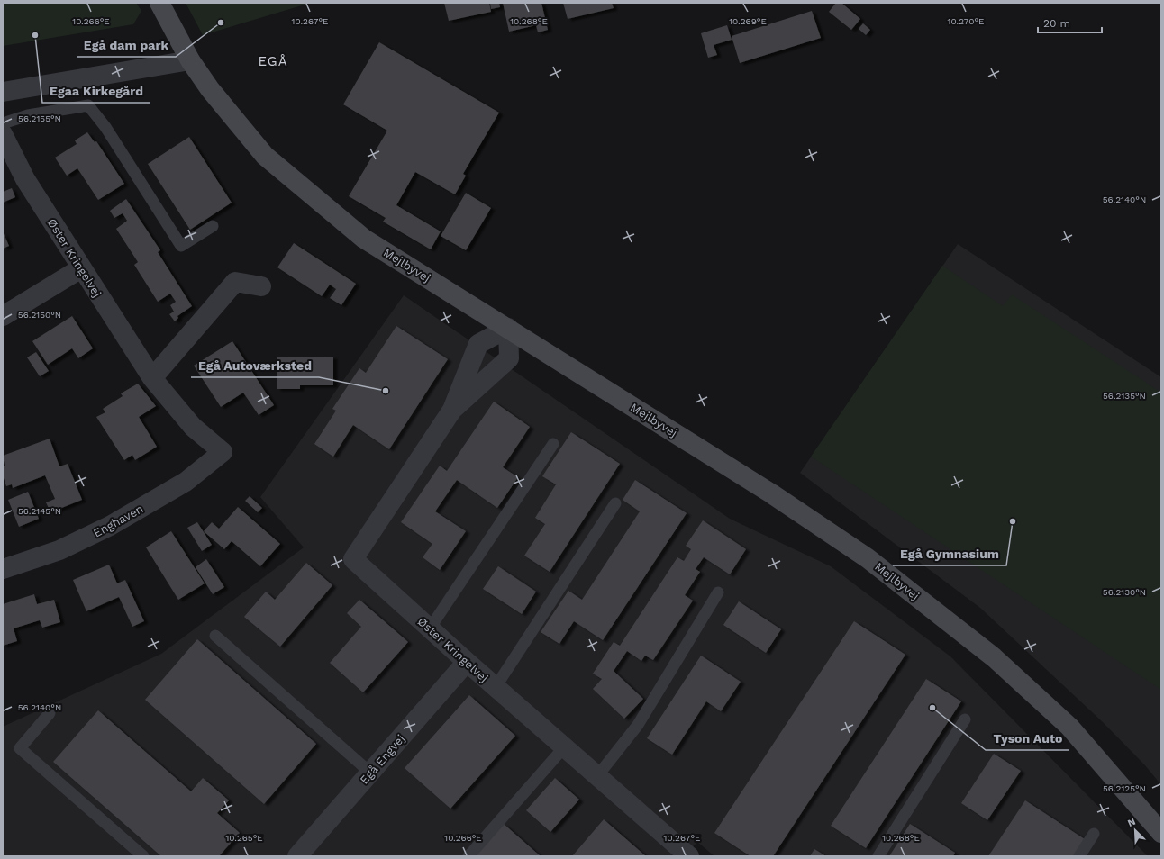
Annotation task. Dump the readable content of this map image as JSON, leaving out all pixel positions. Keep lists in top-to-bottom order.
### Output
{
  "streets": {
    "street": [
      "Øster Kringelvej",
      "Mejlbyvej",
      "Enghaven",
      "Egå Engvej"
    ]
  },
  "crossings": [
    ["Øster Kringelvej", "Mejlbyvej"],
    ["Øster Kringelvej", "Enghaven"],
    ["Øster Kringelvej", "Egå Engvej"]
  ],
  "districts": ["EGÅ"],
  "places": [
    "Egå dam park",
    "Egaa Kirkegård",
    "Egå Autoværksted",
    "Egå Gymnasium",
    "Tyson Auto"
  ],
  "scale_bar": "20 m",
  "north": "top left",
  "coordinates": [
    "10.270°E",
    "10.266°E",
    "10.267°E",
    "10.268°E",
    "10.269°E",
    "56.2155°N",
    "56.2140°N",
    "56.2150°N",
    "56.2135°N",
    "56.2145°N",
    "56.2130°N",
    "56.2125°N",
    "10.265°E"
  ]
}
